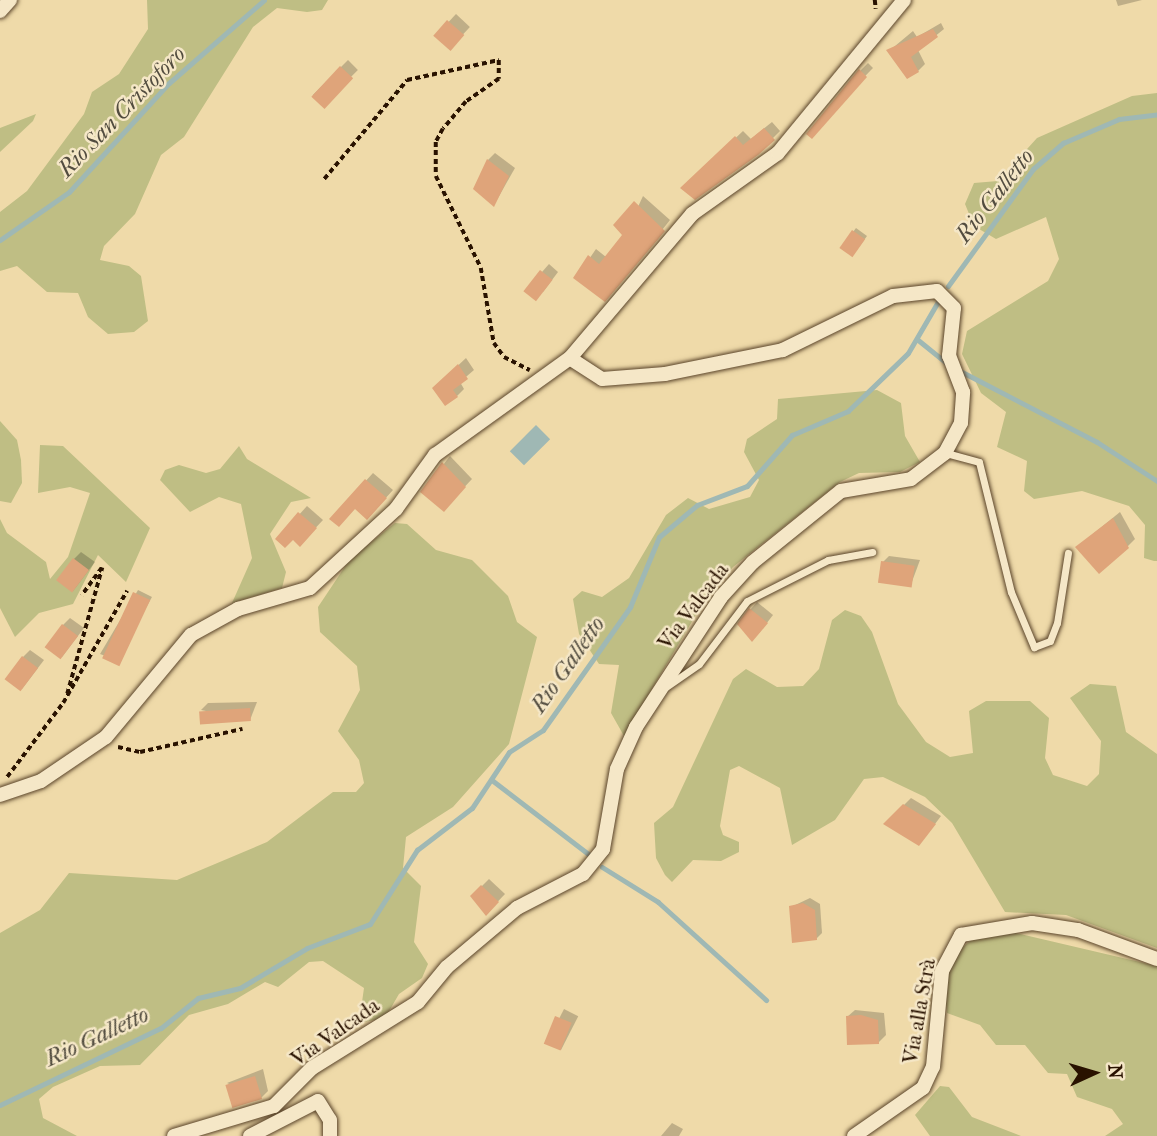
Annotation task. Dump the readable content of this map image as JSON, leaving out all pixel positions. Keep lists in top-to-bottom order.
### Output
{
  "streets": {
    "street": ["Via Valcada", "Via alla Strà"]
  },
  "water": ["Rio San Cristoforo", "Rio Galletto"],
  "north": "right"
}
